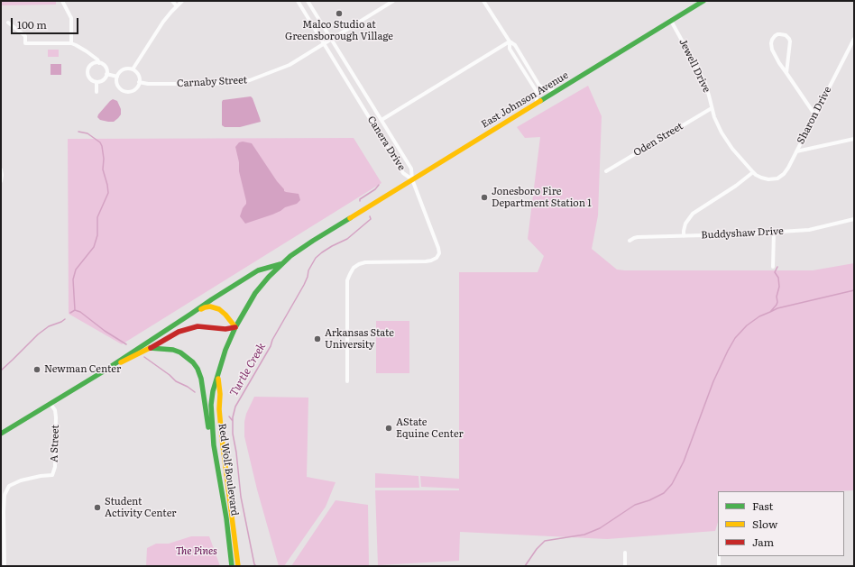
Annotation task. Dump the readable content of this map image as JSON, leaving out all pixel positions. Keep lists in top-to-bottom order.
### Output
{
  "streets": {
    "main road": ["East Johnson Avenue", "Red Wolf Boulevard"],
    "street": [
      "Jewell Drive",
      "Carnaby Street",
      "Sharon Drive",
      "Oden Street",
      "Canera Drive",
      "Buddyshaw Drive",
      "A Street"
    ]
  },
  "crossings": [
    ["Jewell Drive", "East Johnson Avenue"],
    ["Jewell Drive", "Sharon Drive"],
    ["Jewell Drive", "Oden Street"],
    ["Carnaby Street", "Canera Drive"],
    ["East Johnson Avenue", "Canera Drive"],
    ["East Johnson Avenue", "Red Wolf Boulevard"]
  ],
  "water": ["Turtle Creek"],
  "parks": ["The Pines"],
  "places": [
    "Malco Studio at Greensborough Village",
    "Jonesboro Fire Department Station 1",
    "Arkansas State University",
    "Newman Center",
    "AState Equine Center",
    "Student Activity Center"
  ],
  "legend": ["Fast", "Slow", "Jam"],
  "scale_bar": "100 m"
}
